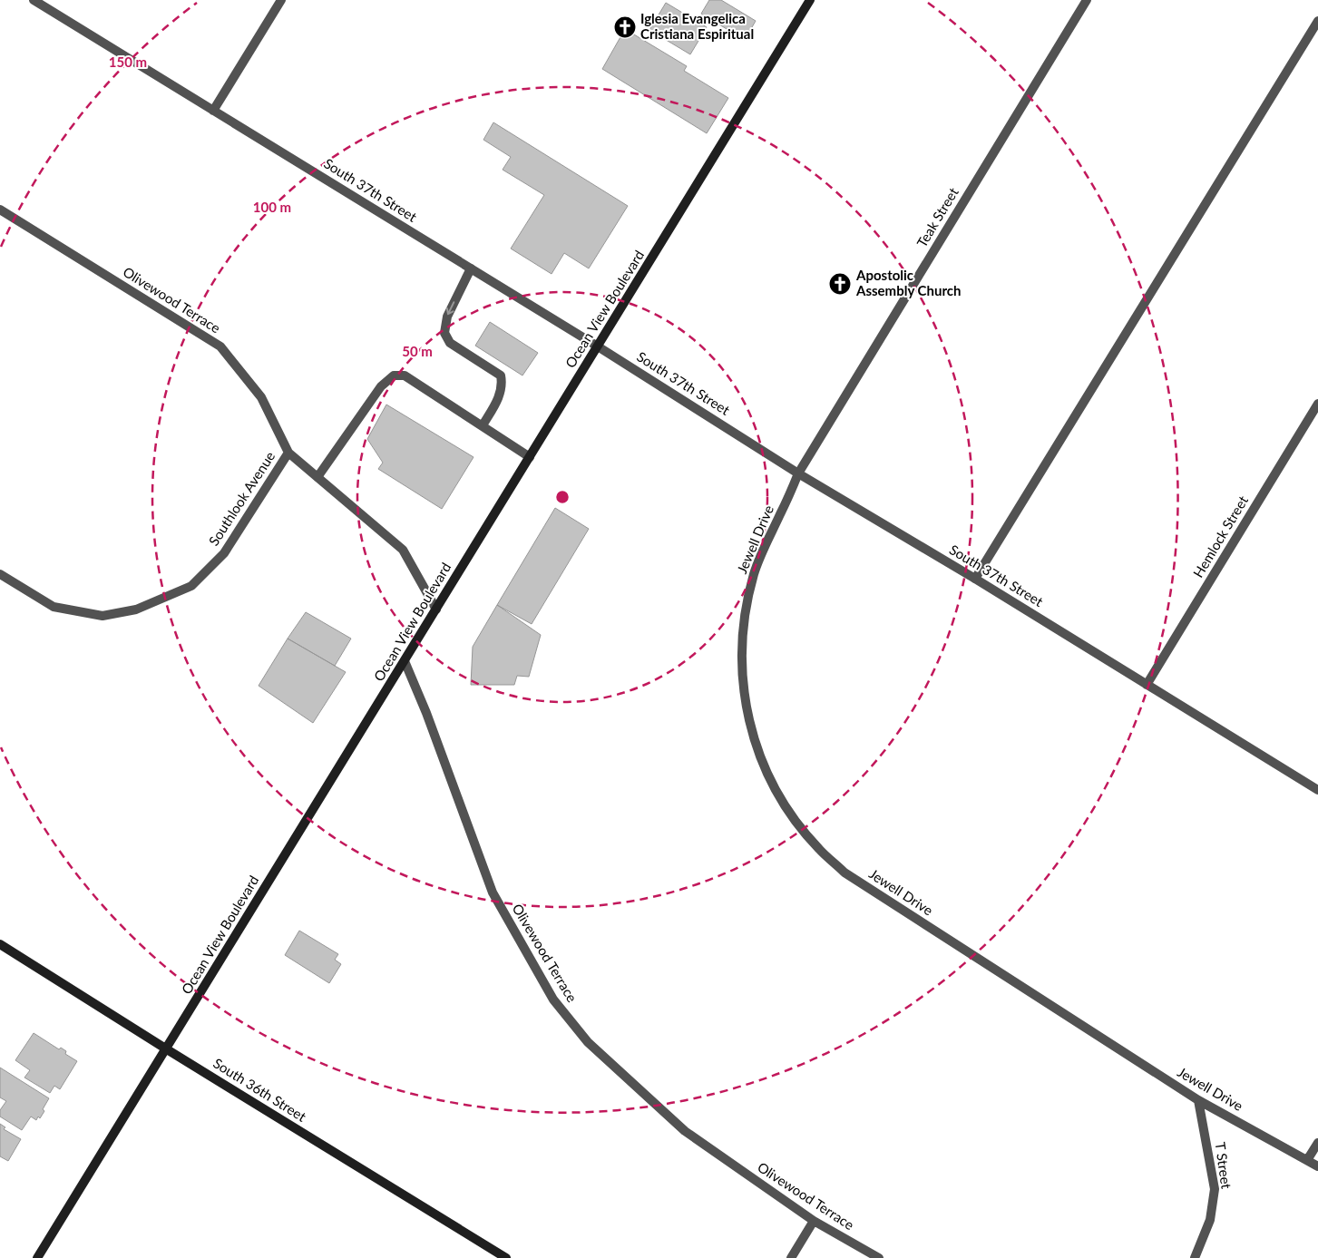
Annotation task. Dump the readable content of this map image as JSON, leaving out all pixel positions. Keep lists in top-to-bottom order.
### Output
{
  "streets": {
    "main road": ["Ocean View Boulevard", "South 36th Street"],
    "street": [
      "South 37th Street",
      "Teak Street",
      "Olivewood Terrace",
      "Southlook Avenue",
      "Hemlock Street",
      "Jewell Drive",
      "T Street"
    ]
  },
  "crossings": [
    ["South 37th Street", "Teak Street"],
    ["South 37th Street", "Ocean View Boulevard"],
    ["South 37th Street", "Hemlock Street"],
    ["South 37th Street", "Jewell Drive"],
    ["Teak Street", "Jewell Drive"],
    ["Olivewood Terrace", "Ocean View Boulevard"],
    ["Olivewood Terrace", "Southlook Avenue"],
    ["Ocean View Boulevard", "South 36th Street"],
    ["Jewell Drive", "T Street"]
  ],
  "places": {
    "church": ["Iglesia Evangelica Cristiana Espiritual", "Apostolic Assembly Church"]
  },
  "rings": ["150 m", "100 m", "50 m"]
}
